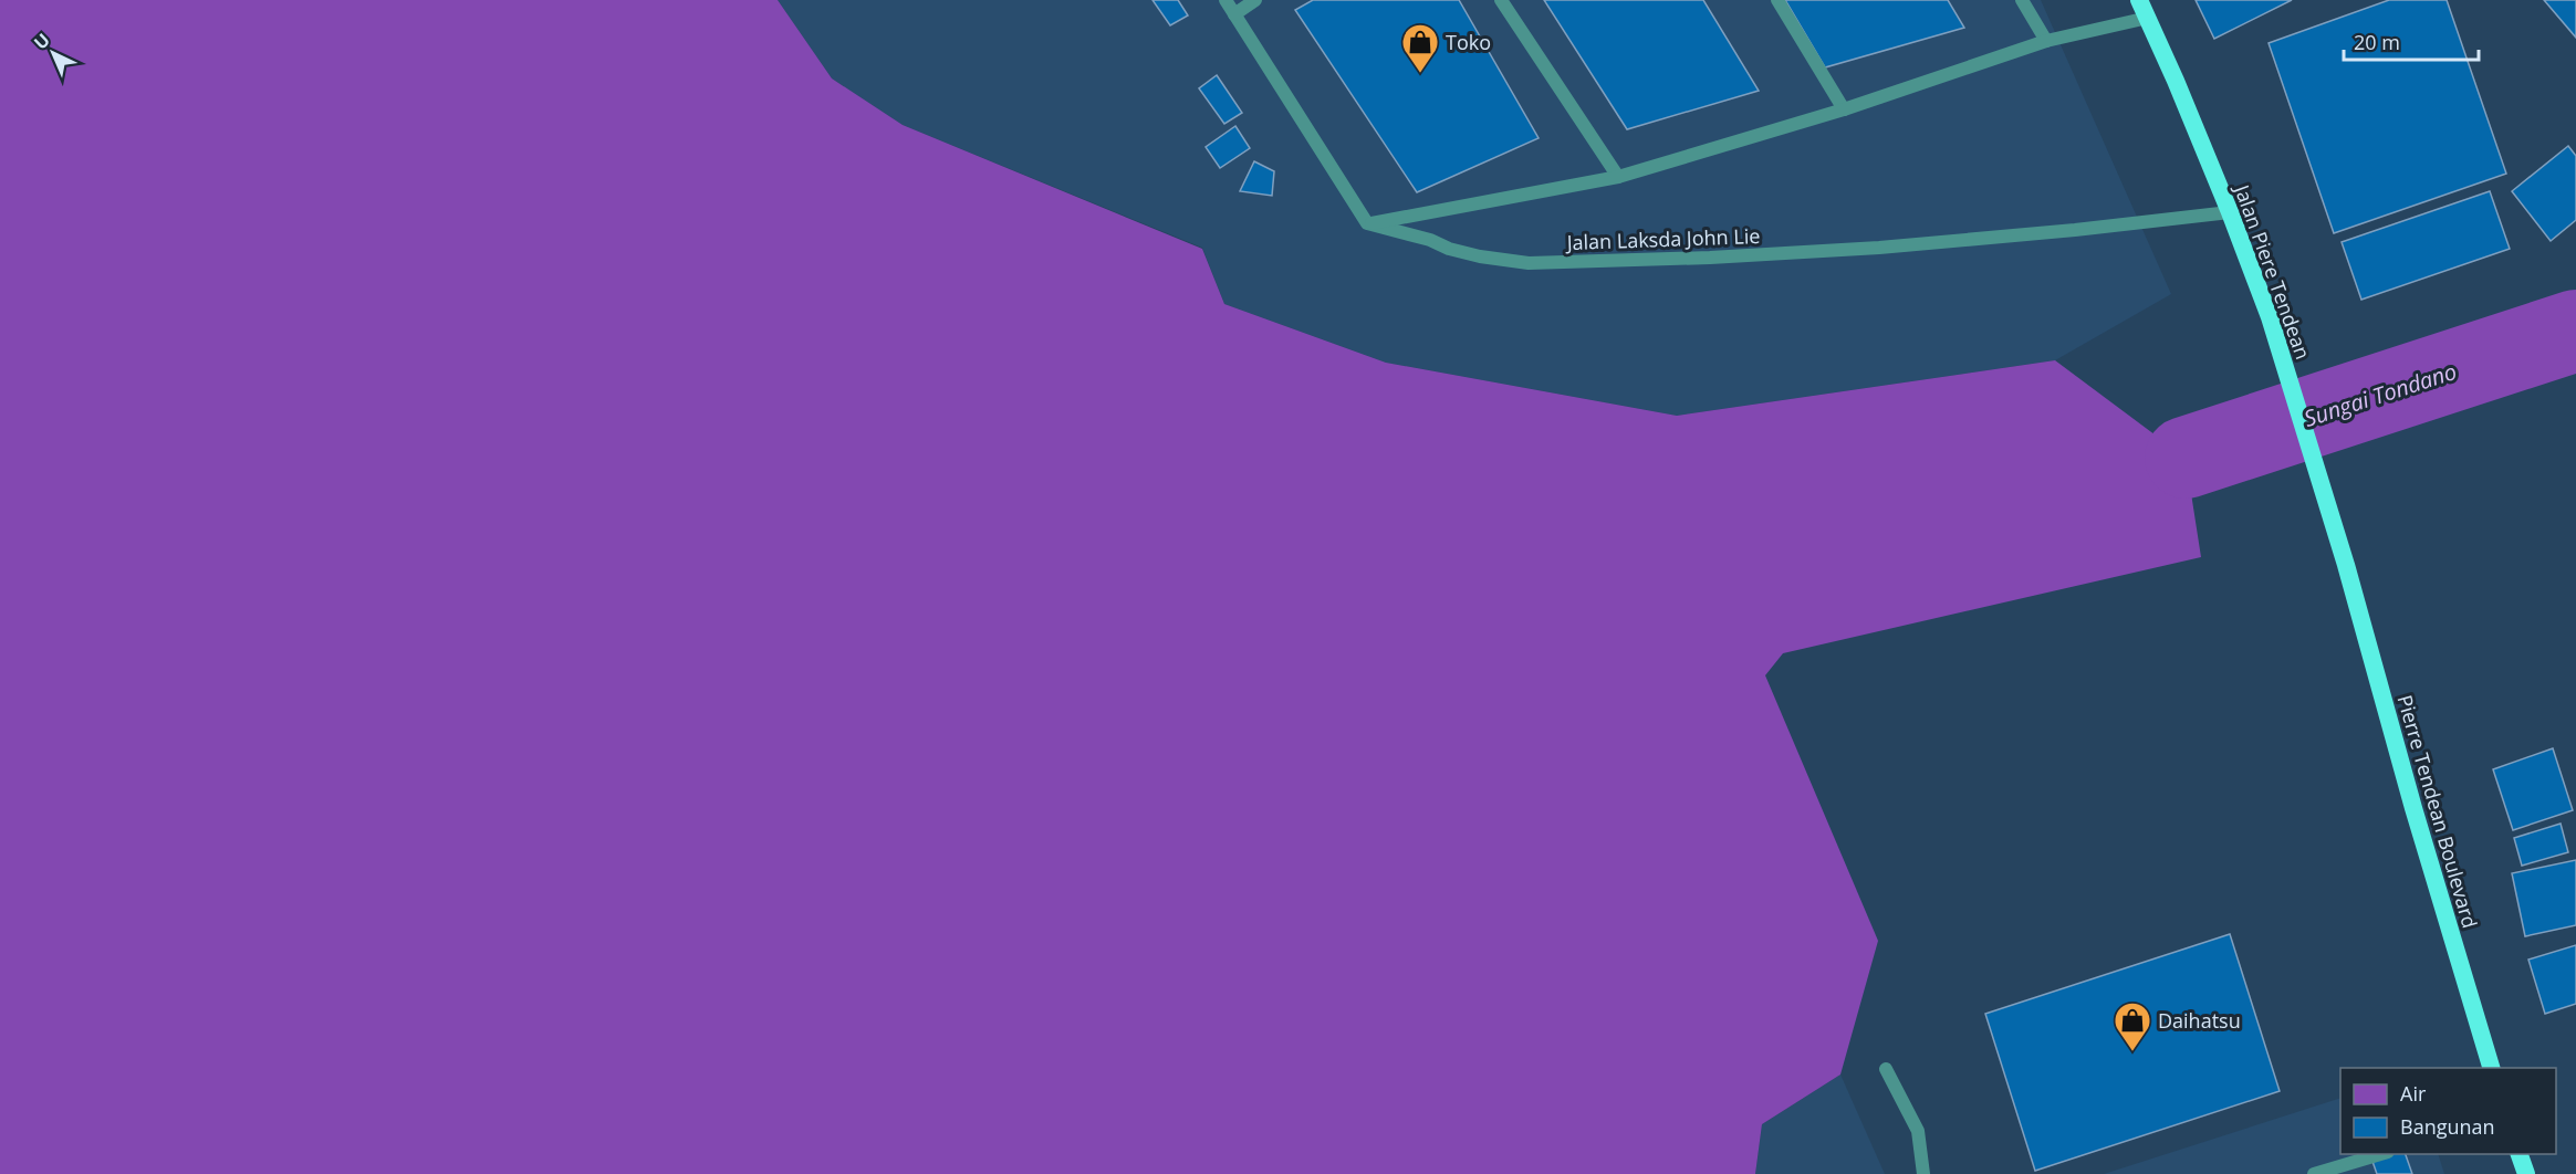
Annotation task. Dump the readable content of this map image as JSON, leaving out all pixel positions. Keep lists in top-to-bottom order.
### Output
{
  "streets": {
    "highway": ["Jalan Piere Tendean", "Pierre Tendean Boulevard"],
    "lane": ["Jalan Laksda John Lie"]
  },
  "crossings": [
    ["Jalan Laksda John Lie", "Jalan Piere Tendean"],
    ["Jalan Piere Tendean", "Pierre Tendean Boulevard"]
  ],
  "water": ["Sungai Tondano"],
  "places": {
    "shop": ["Toko", "Daihatsu"]
  },
  "legend": ["Air", "Bangunan"],
  "scale_bar": "20 m",
  "north": "top left"
}
